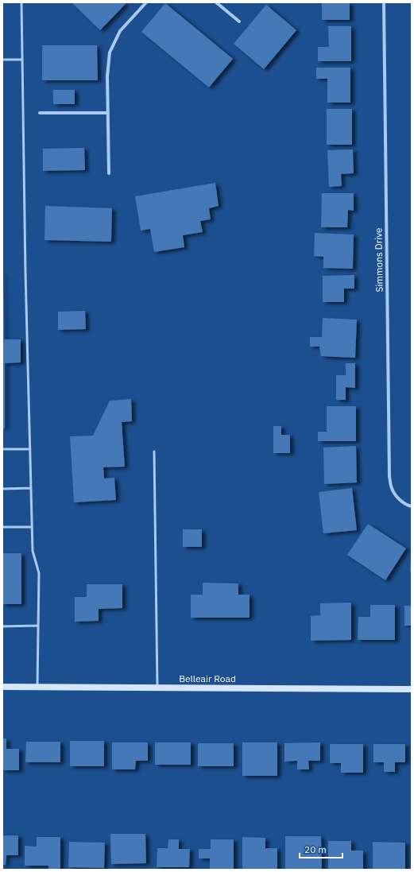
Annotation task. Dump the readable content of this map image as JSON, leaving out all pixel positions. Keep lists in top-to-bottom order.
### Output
{
  "streets": {
    "main road": ["Belleair Road"],
    "street": ["Simmons Drive"]
  },
  "scale_bar": "20 m"
}
